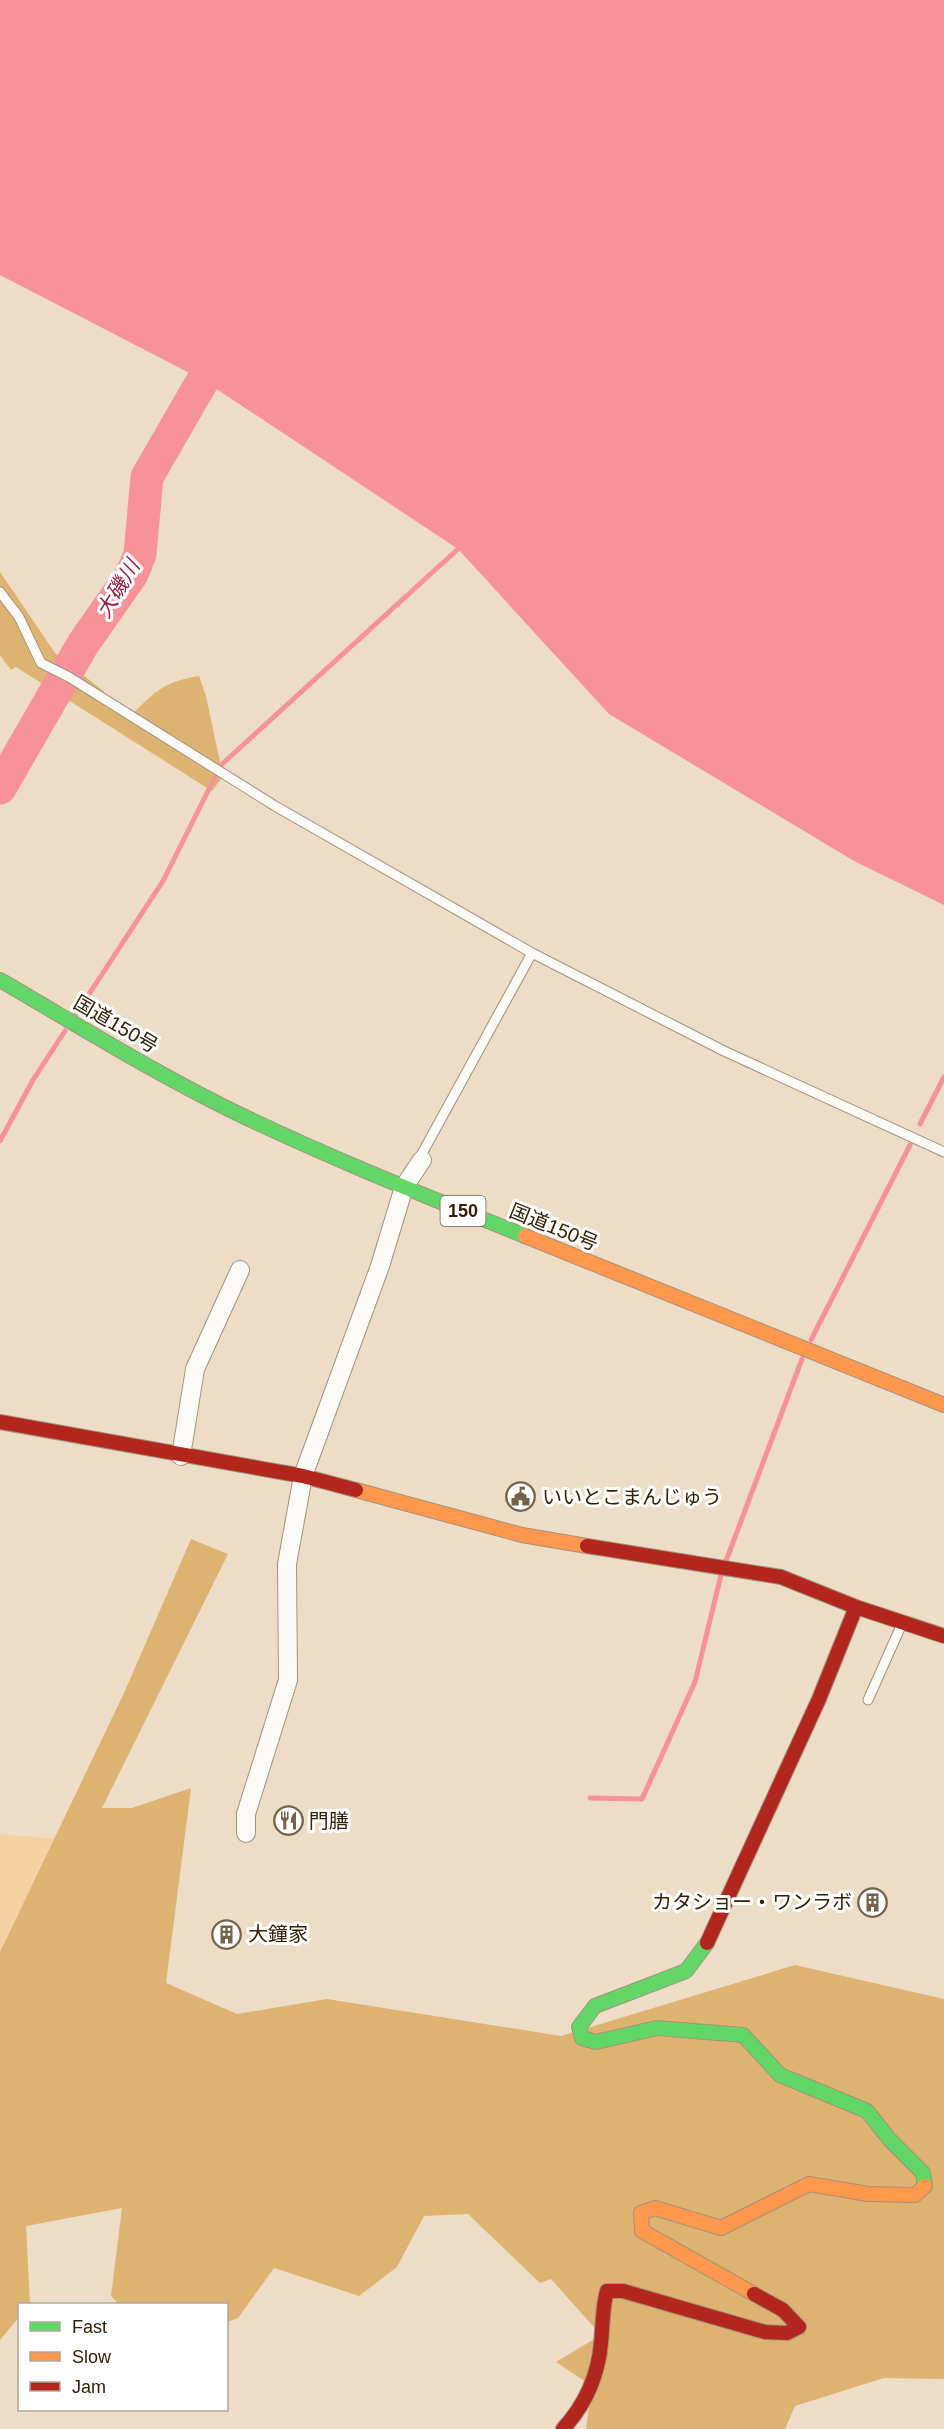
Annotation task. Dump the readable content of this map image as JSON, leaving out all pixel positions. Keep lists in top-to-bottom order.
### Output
{
  "streets": {
    "main road": ["国道150号", "150"]
  },
  "water": ["大磯川"],
  "places": {
    "public building": ["いいとこまんじゅう"],
    "restaurant": ["門膳"],
    "building": ["カタショー・ワンラボ", "大鐘家"]
  },
  "legend": ["Fast", "Slow", "Jam"]
}
